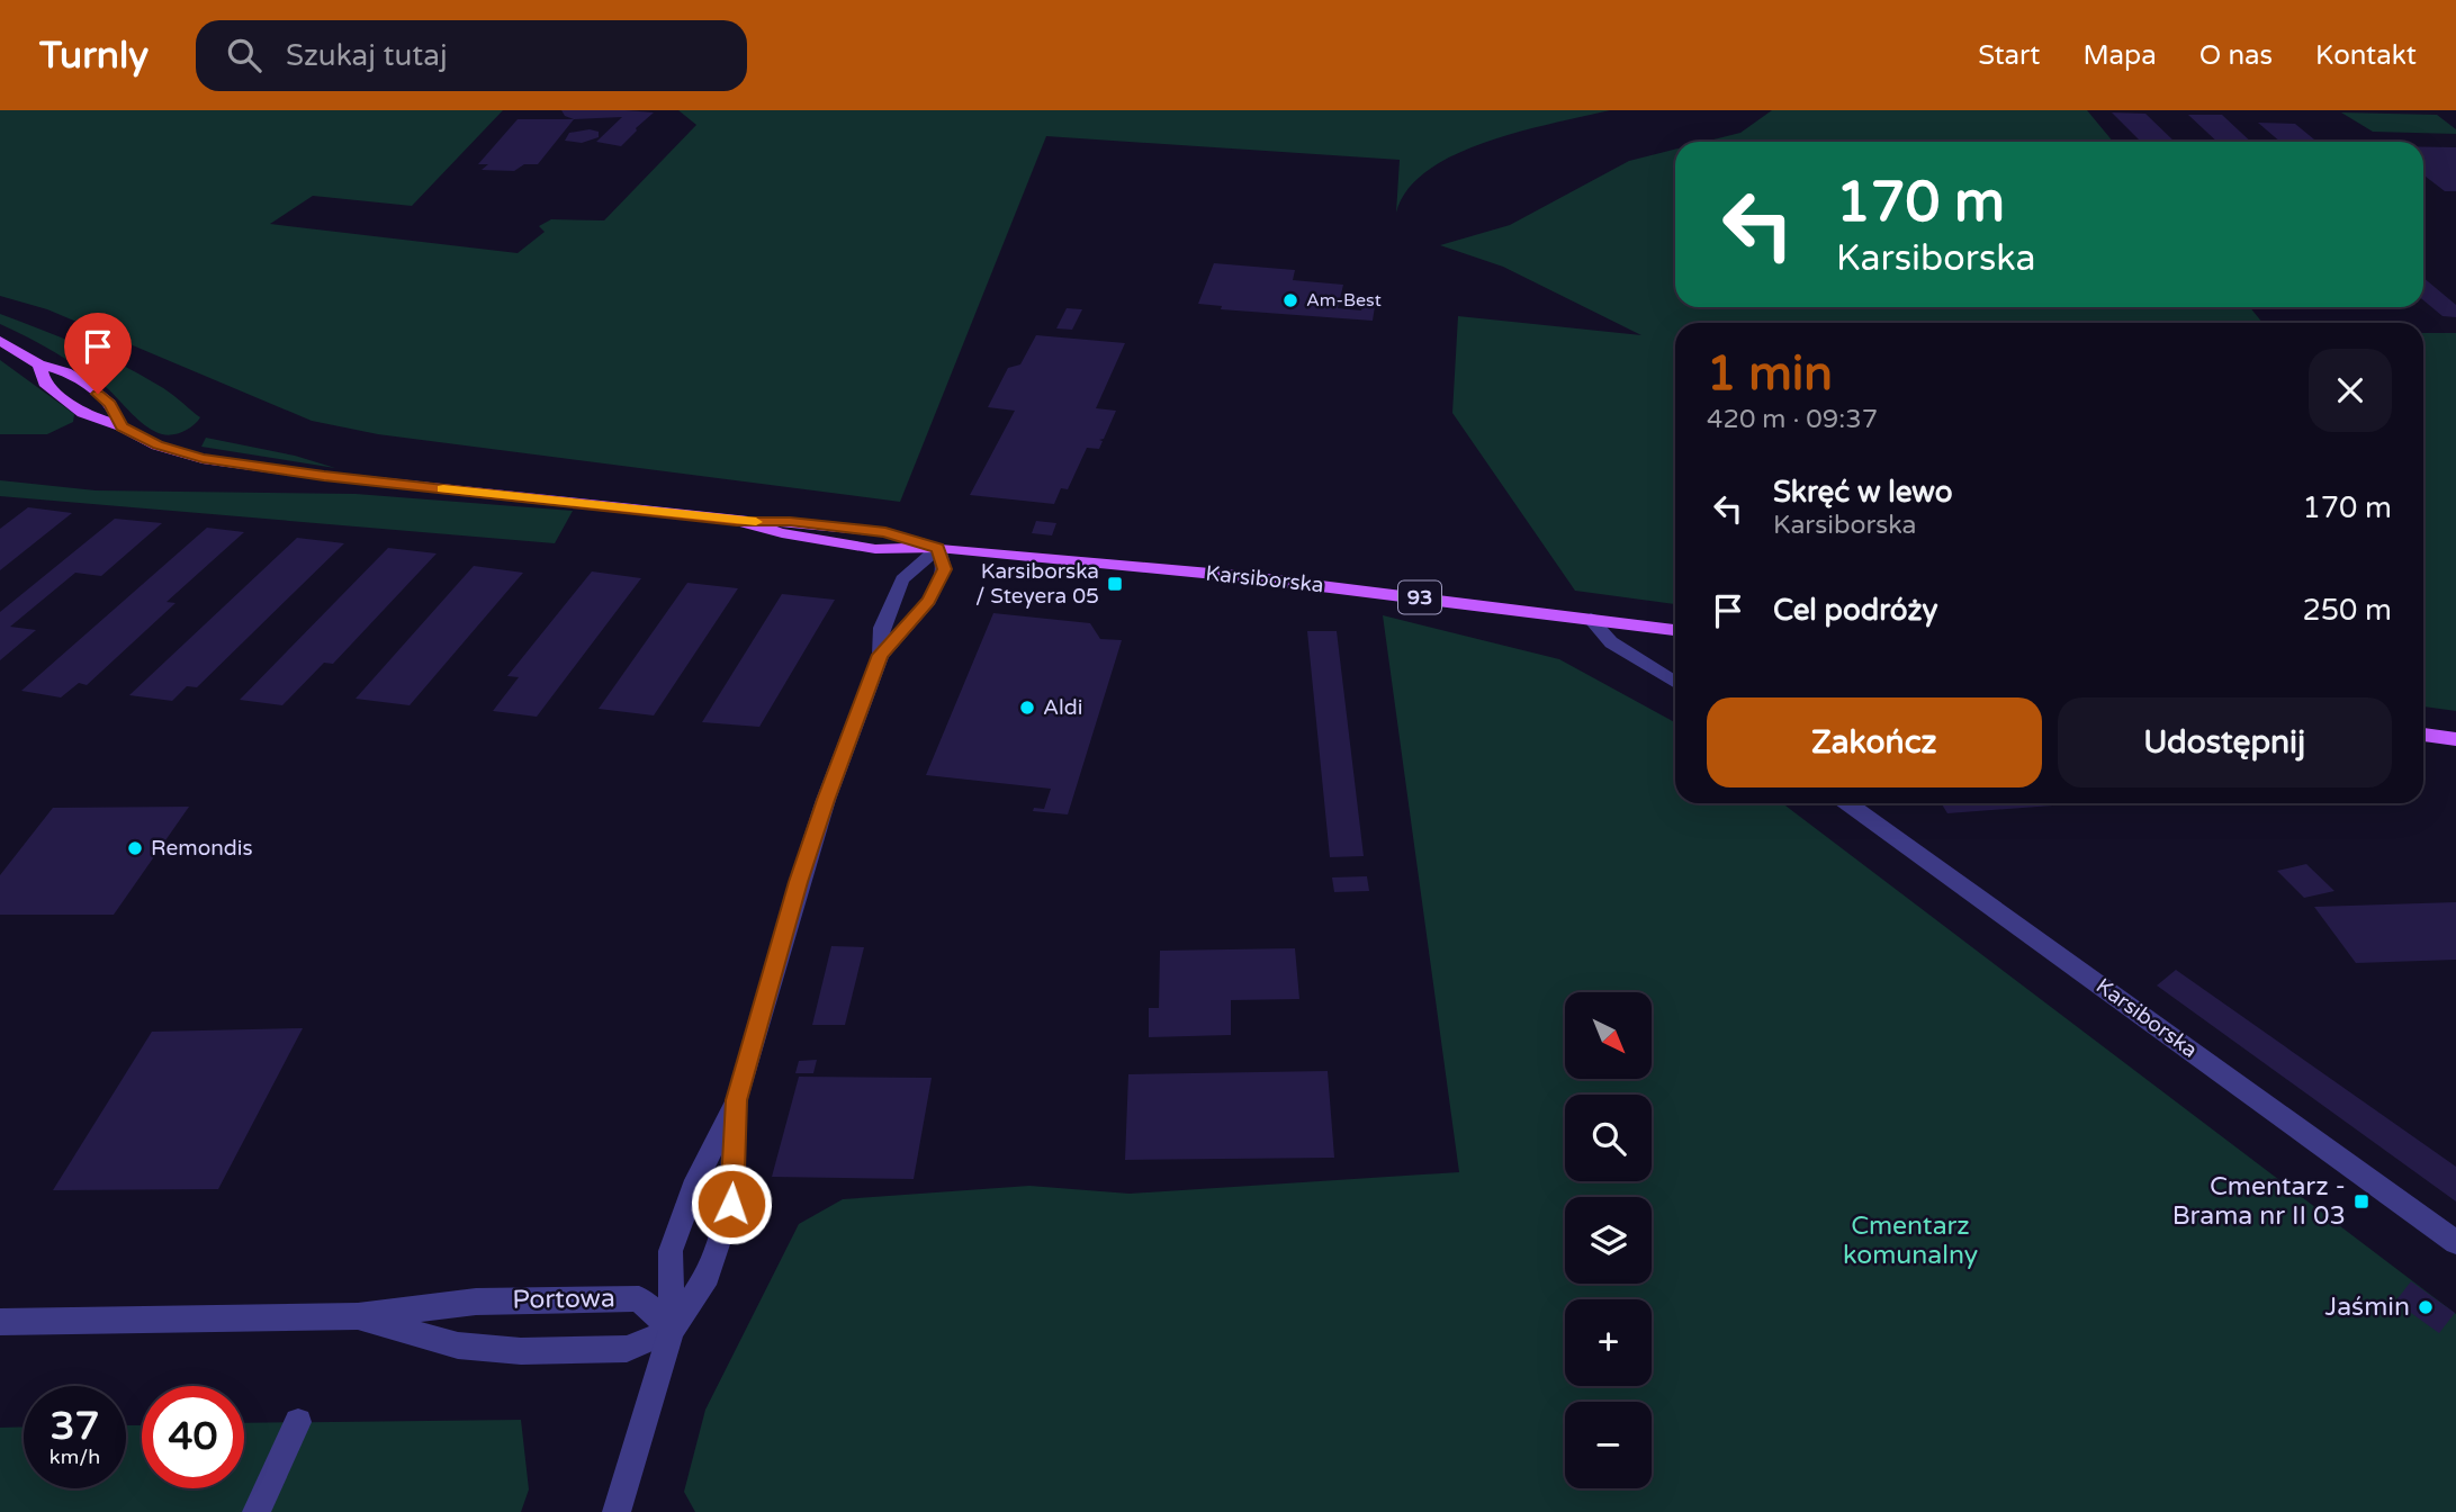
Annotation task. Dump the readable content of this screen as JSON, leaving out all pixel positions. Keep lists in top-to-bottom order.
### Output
{
  "streets": {
    "main road": ["Karsiborska", "93"],
    "street": ["Portowa"]
  },
  "parks": ["Cmentarz komunalny"],
  "places": {
    "other": [
      "Am-Best",
      "Aldi",
      "Remondis",
      "Jaśmin"
    ],
    "transit": ["Karsiborska / Steyera 05", "Cmentarz - Brama nr II 03"]
  },
  "north": "bottom right",
  "page": {
    "header": "Turnly",
    "search": "Szukaj tutaj",
    "nav": [
      "Start",
      "Mapa",
      "O nas",
      "Kontakt"
    ],
    "turn": ["170 m", "Karsiborska"],
    "heading": ["1 min", "420 m · 09:37"],
    "list": [
      {
        "name": "Skręć w lewo",
        "note": "Karsiborska",
        "value": "170 m"
      },
      {
        "name": "Cel podróży",
        "value": "250 m"
      }
    ],
    "buttons": ["Zakończ", "Udostępnij"],
    "map_buttons": ["+", "−"],
    "speed": "37 km/h",
    "limit": "40"
  }
}
